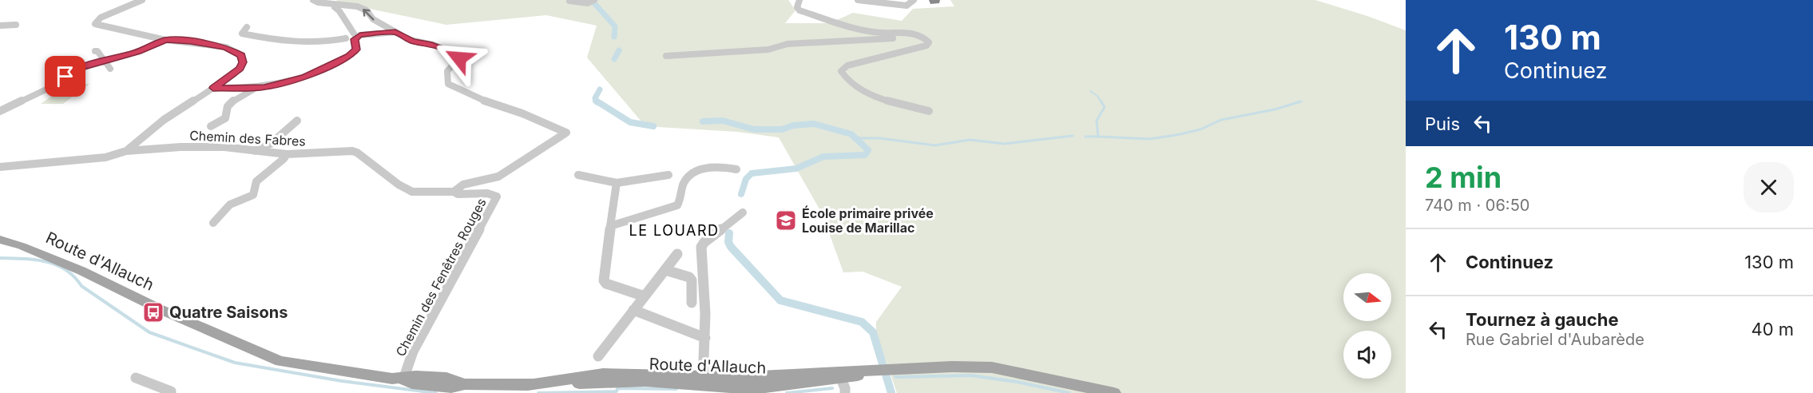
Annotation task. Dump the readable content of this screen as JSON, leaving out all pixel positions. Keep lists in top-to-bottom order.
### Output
{
  "streets": {
    "main road": ["Route d'Allauch"],
    "street": ["Chemin des Fabres", "Chemin des Fenêtres Rouges"]
  },
  "crossings": [
    ["Chemin des Fabres", "Chemin des Fenêtres Rouges"],
    ["Route d'Allauch", "Chemin des Fenêtres Rouges"]
  ],
  "districts": ["LE LOUARD"],
  "places": {
    "school or university": ["École primaire privée Louise de Marillac"],
    "bus stop": ["Quatre Saisons"]
  },
  "north": "right",
  "page": {
    "turn": ["130 m", "Continuez"],
    "then": "Puis",
    "heading": ["2 min", "740 m · 06:50"],
    "list": [
      {
        "name": "Continuez",
        "value": "130 m"
      },
      {
        "name": "Tournez à gauche",
        "note": "Rue Gabriel d'Aubarède",
        "value": "40 m"
      }
    ]
  }
}
